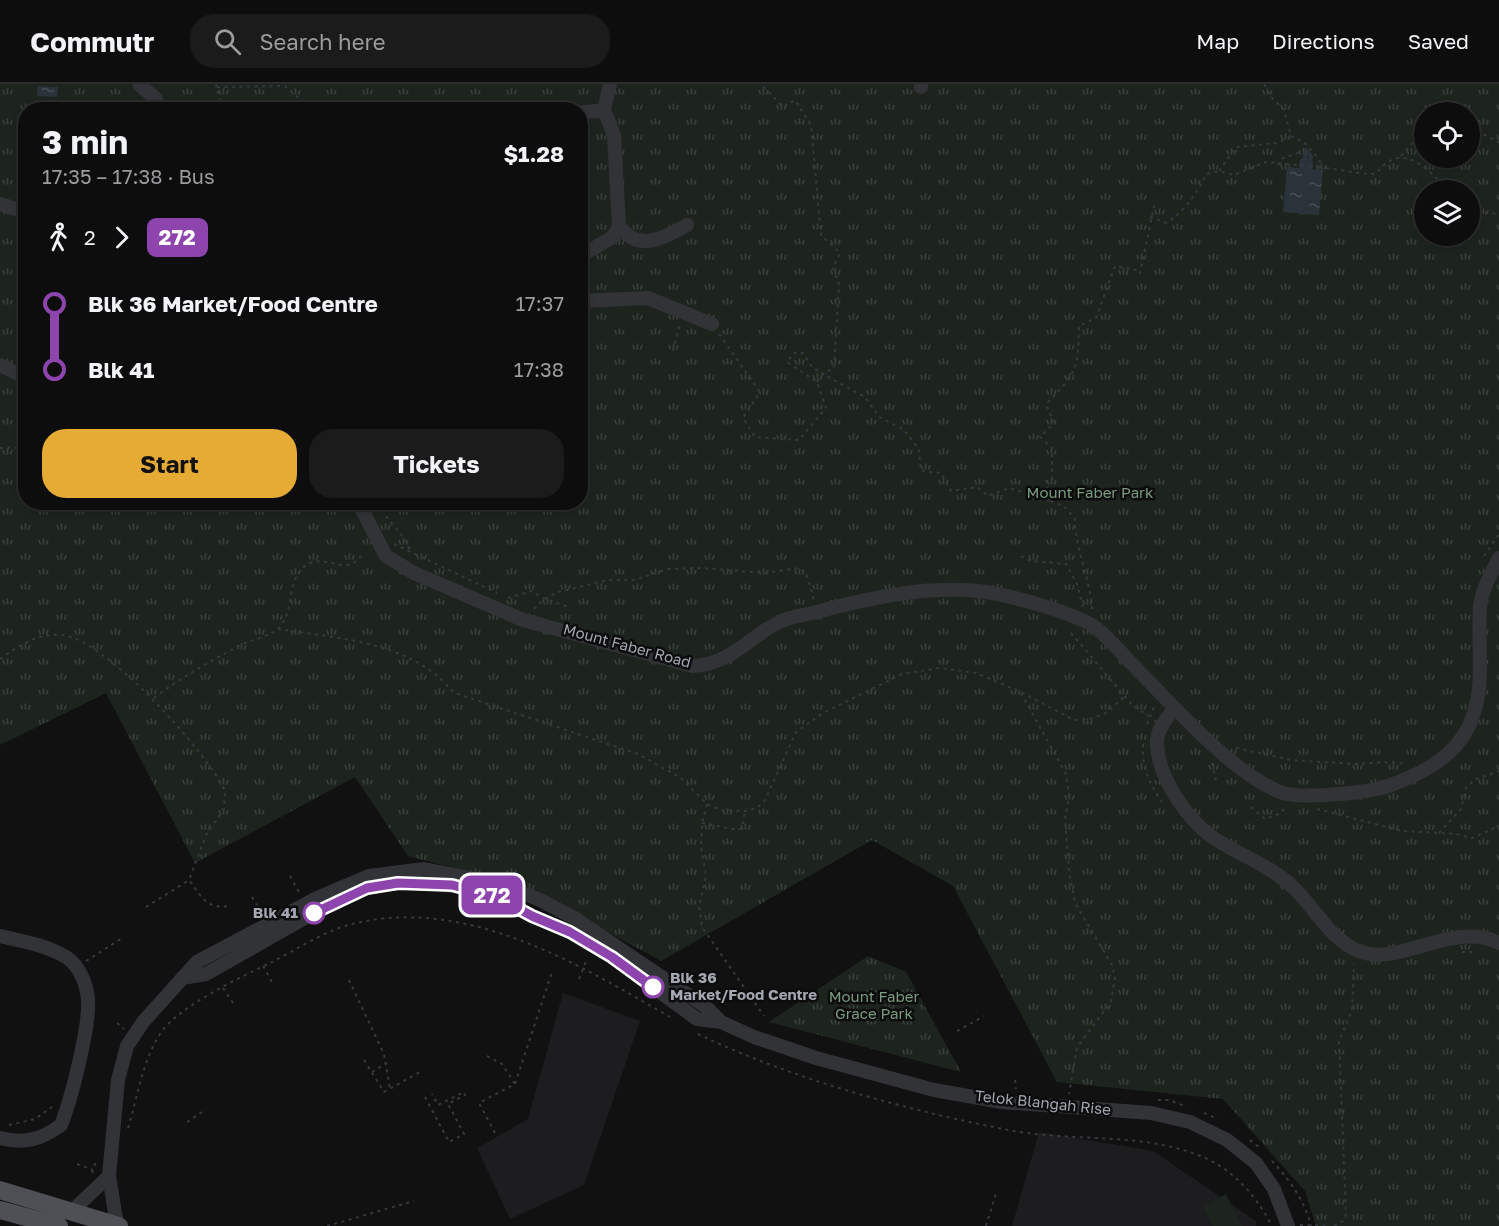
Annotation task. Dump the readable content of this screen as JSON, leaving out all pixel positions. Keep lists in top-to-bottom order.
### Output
{
  "streets": {
    "street": ["Mount Faber Road", "Telok Blangah Rise"]
  },
  "parks": ["Mount Faber Park", "Mount Faber Grace Park"],
  "places": ["Blk 41", "Blk 36 Market/Food Centre"],
  "lines": ["bus line 272"],
  "page": {
    "header": "Commutr",
    "search": "Search here",
    "nav": ["Map", "Directions", "Saved"],
    "on_map": "272",
    "heading": ["3 min", "17:35 – 17:38 · Bus", "$1.28"],
    "legs": ["2", "272"],
    "list": [
      {
        "name": "Blk 36 Market/Food Centre",
        "value": "17:37"
      },
      {
        "name": "Blk 41",
        "value": "17:38"
      }
    ],
    "buttons": ["Start", "Tickets"]
  }
}
